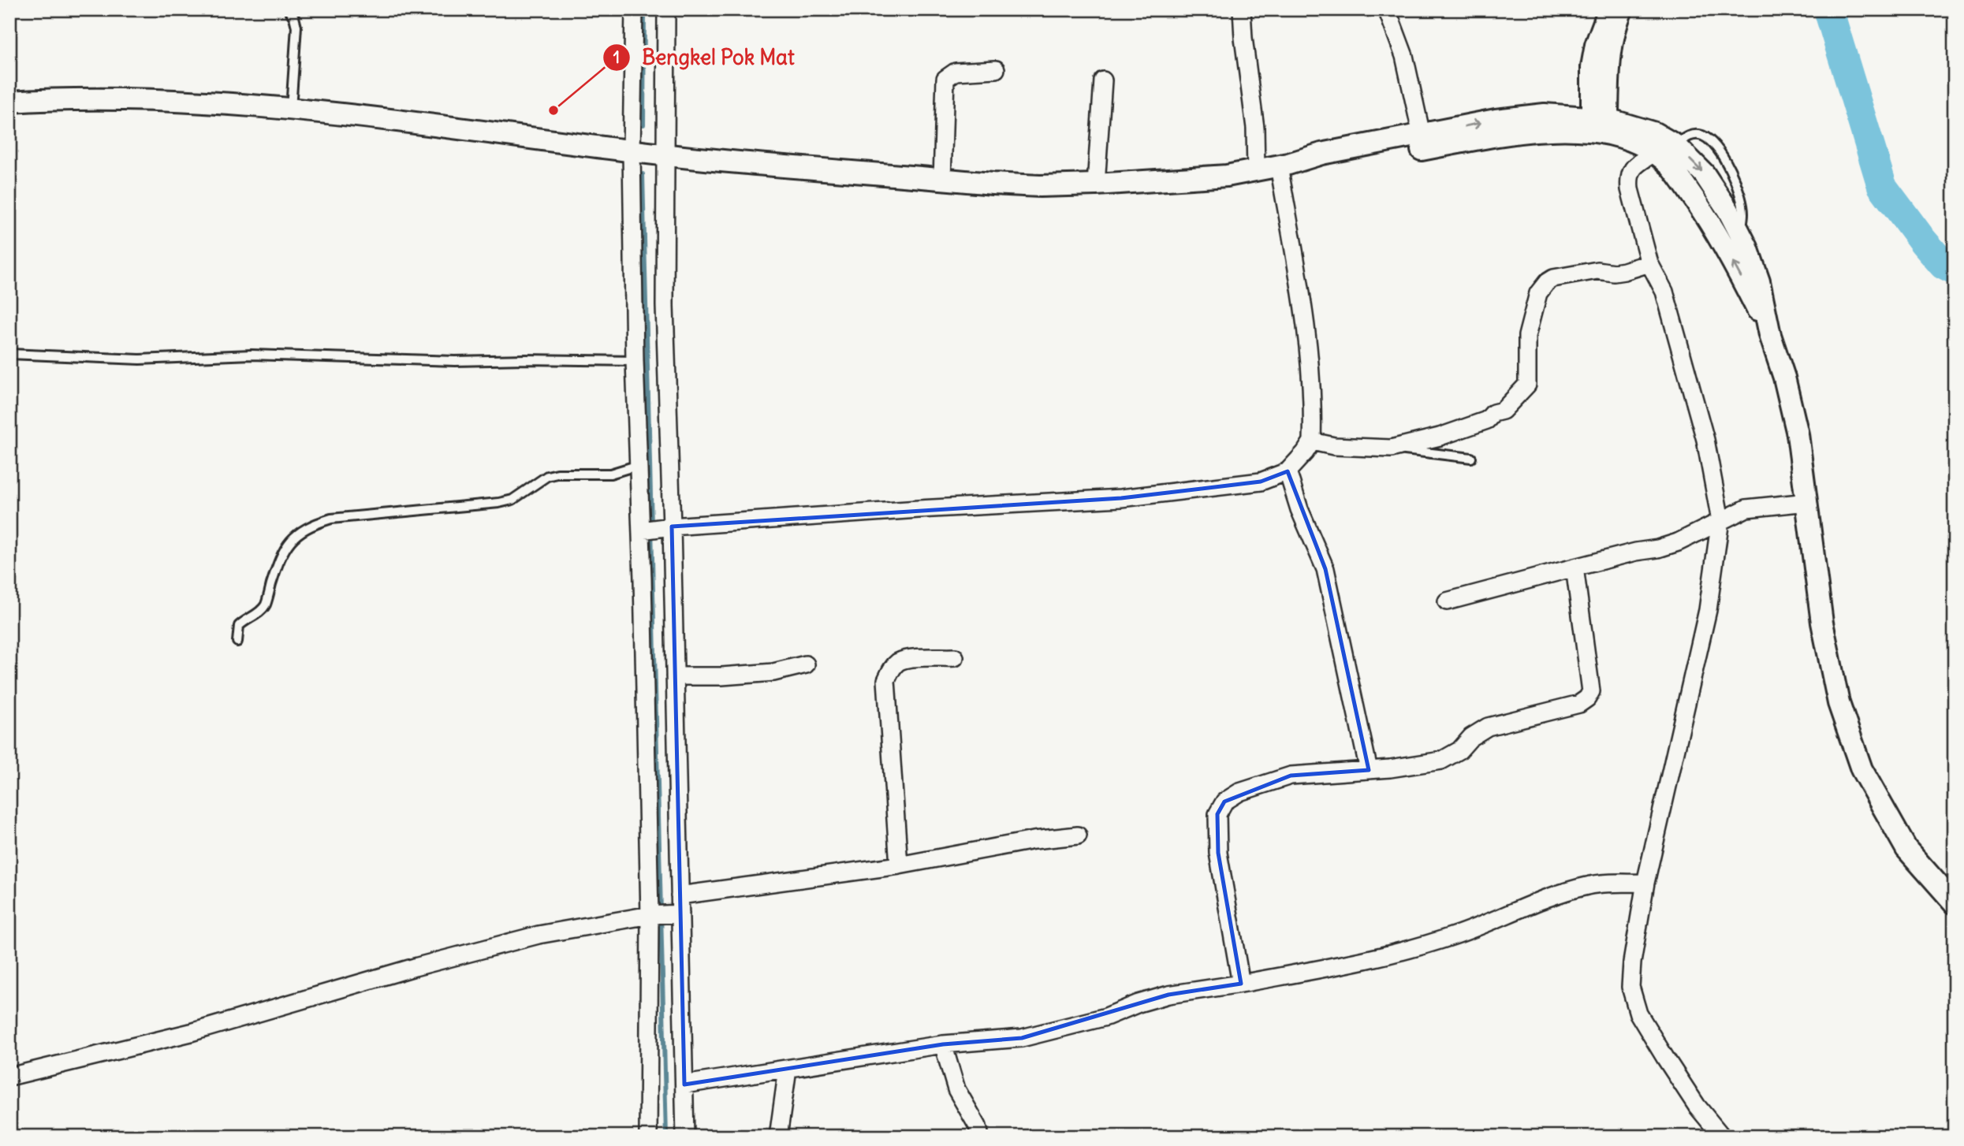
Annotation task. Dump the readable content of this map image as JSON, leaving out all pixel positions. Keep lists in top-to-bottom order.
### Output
{
  "places": ["Bengkel Pok Mat"]
}
